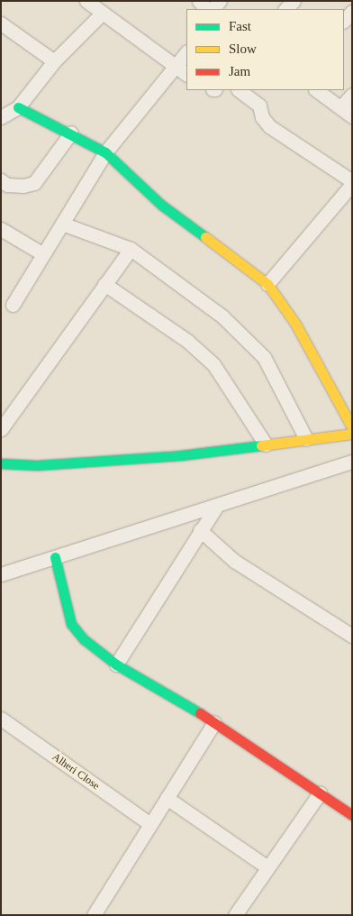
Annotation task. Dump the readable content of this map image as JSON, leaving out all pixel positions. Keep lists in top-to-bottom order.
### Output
{
  "streets": {
    "street": ["Alheri Close"]
  },
  "legend": ["Fast", "Slow", "Jam"]
}
